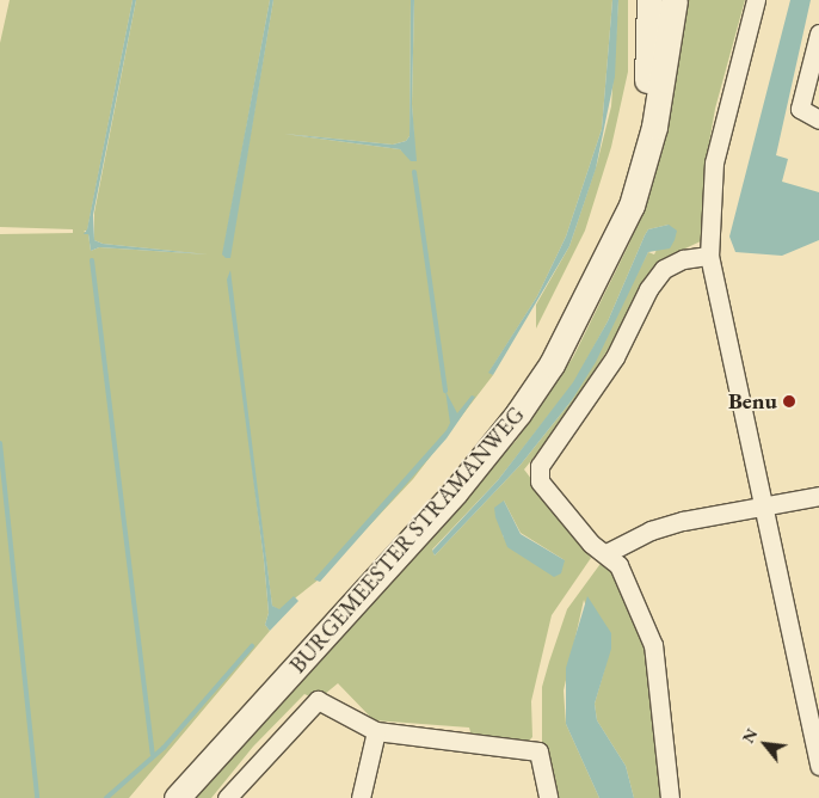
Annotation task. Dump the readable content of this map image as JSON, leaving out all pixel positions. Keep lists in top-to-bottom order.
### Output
{
  "streets": {
    "main road": ["BURGEMEESTER STRAMANWEG"]
  },
  "places": ["Benu"],
  "north": "top left"
}
